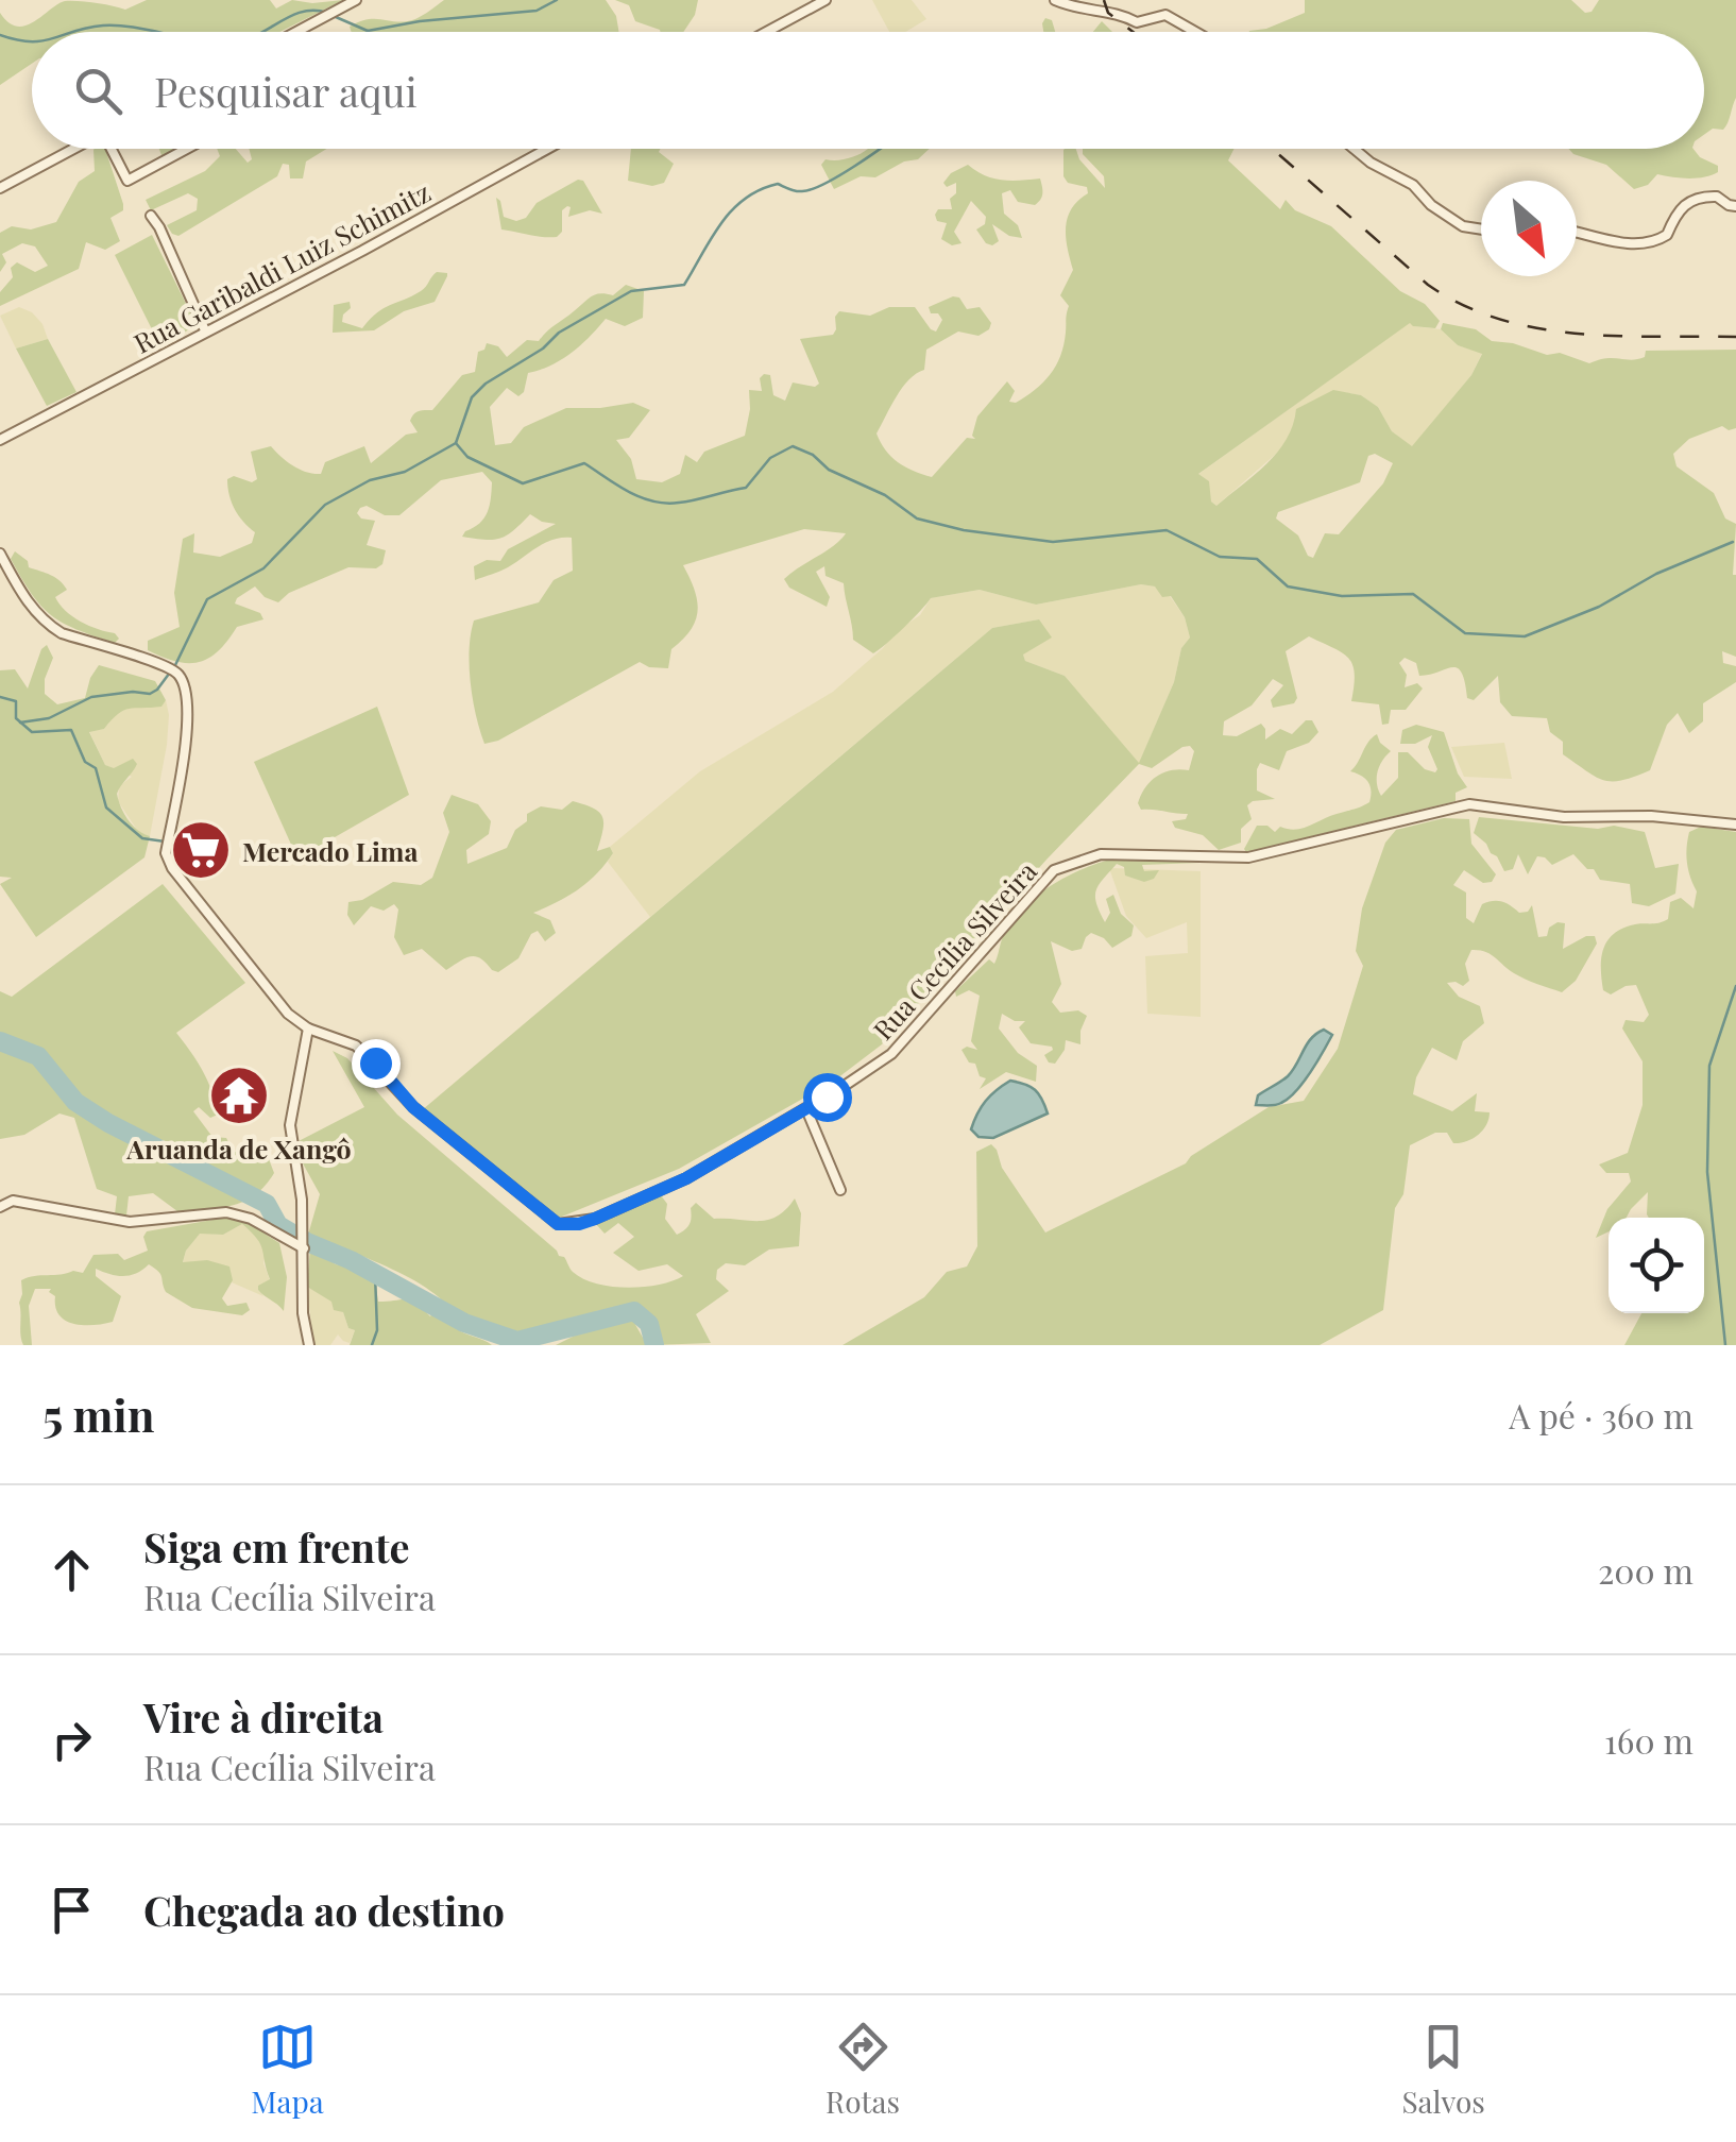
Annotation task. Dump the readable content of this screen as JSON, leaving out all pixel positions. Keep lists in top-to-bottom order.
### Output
{
  "streets": {
    "street": ["Rua Garibaldi Luiz Schimitz", "Rua Cecília Silveira"]
  },
  "places": {
    "supermarket": ["Mercado Lima"],
    "temple": ["Aruanda de Xangô"]
  },
  "north": "bottom right",
  "page": {
    "search": "Pesquisar aqui",
    "heading": ["5 min", "A pé · 360 m"],
    "list": [
      ["Siga em frente", "Rua Cecília Silveira", "200 m"],
      ["Vire à direita", "Rua Cecília Silveira", "160 m"],
      "Chegada ao destino"
    ],
    "nav": ["Mapa", "Rotas", "Salvos"]
  }
}
